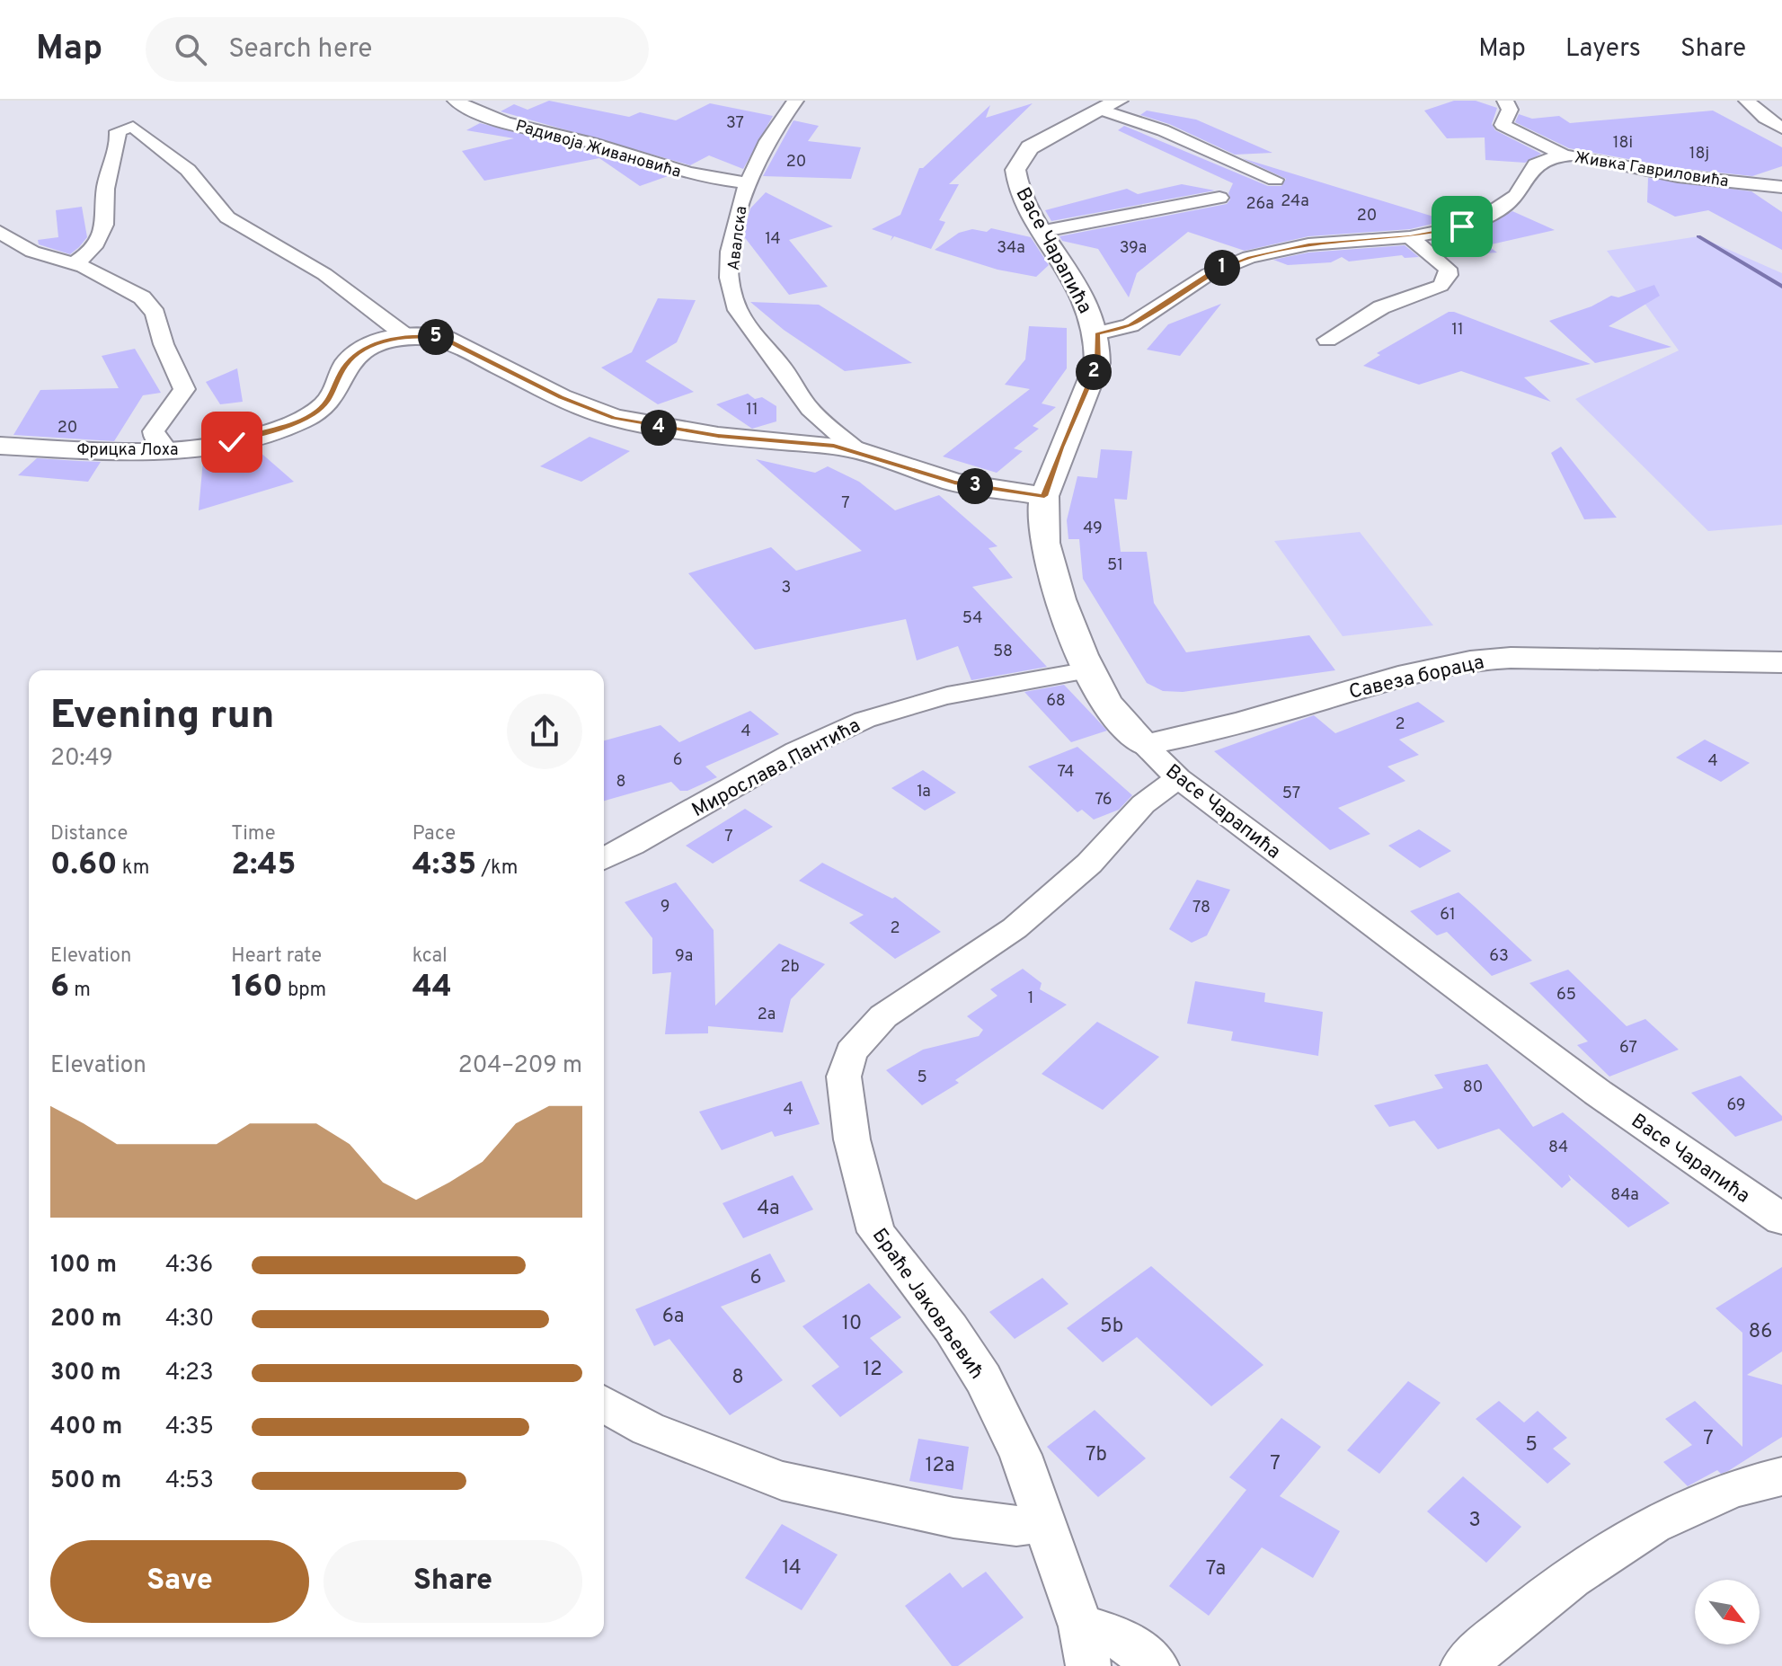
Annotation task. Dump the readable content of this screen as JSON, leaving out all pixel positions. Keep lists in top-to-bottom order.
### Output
{
  "streets": {
    "street": [
      "Радивоја Живановића",
      "Живка Гавриловића",
      "Авалска",
      "Васе Чарапића",
      "Фрицка Лоха",
      "Савеза бораца",
      "Мирослава Пантића",
      "Браће Јаковљевић"
    ]
  },
  "crossings": [
    ["Радивоја Живановића", "Авалска"],
    ["Живка Гавриловића", "Васе Чарапића"],
    ["Авалска", "Васе Чарапића"],
    ["Авалска", "Фрицка Лоха"],
    ["Васе Чарапића", "Савеза бораца"],
    ["Васе Чарапића", "Мирослава Пантића"],
    ["Васе Чарапића", "Браће Јаковљевић"]
  ],
  "house_numbers": [
    "37",
    "18i",
    "18j",
    "20",
    "24a",
    "26a",
    "20",
    "14",
    "34a",
    "39a",
    "11",
    "11",
    "20",
    "7",
    "49",
    "51",
    "3",
    "54",
    "58",
    "68",
    "2",
    "4",
    "6",
    "4",
    "74",
    "8",
    "1a",
    "57",
    "76",
    "7",
    "9",
    "78",
    "61",
    "2",
    "9a",
    "63",
    "2b",
    "65",
    "1",
    "2a",
    "67",
    "5",
    "80",
    "69",
    "4",
    "84",
    "84a",
    "4a",
    "6",
    "6a",
    "10",
    "5b",
    "86",
    "12",
    "8",
    "7",
    "5",
    "7b",
    "7",
    "12a",
    "3",
    "14",
    "7a"
  ],
  "north": "bottom right",
  "page": {
    "header": "Map",
    "search": "Search here",
    "nav": ["Map", "Layers", "Share"],
    "pins": [
      "1",
      "5",
      "2",
      "4",
      "3"
    ],
    "heading": ["Evening run", "20:49"],
    "stats": [
      ["Distance", "0.60 km"],
      ["Time", "2:45"],
      ["Pace", "4:35 /km"],
      ["Elevation", "6 m"],
      ["Heart rate", "160 bpm"],
      ["kcal", "44"]
    ],
    "chart": ["Elevation", "204–209 m"],
    "list": [
      {
        "name": "100 m",
        "note": "4:36"
      },
      {
        "name": "200 m",
        "note": "4:30"
      },
      {
        "name": "300 m",
        "note": "4:23"
      },
      {
        "name": "400 m",
        "note": "4:35"
      },
      {
        "name": "500 m",
        "note": "4:53"
      }
    ],
    "buttons": ["Save", "Share"]
  }
}
